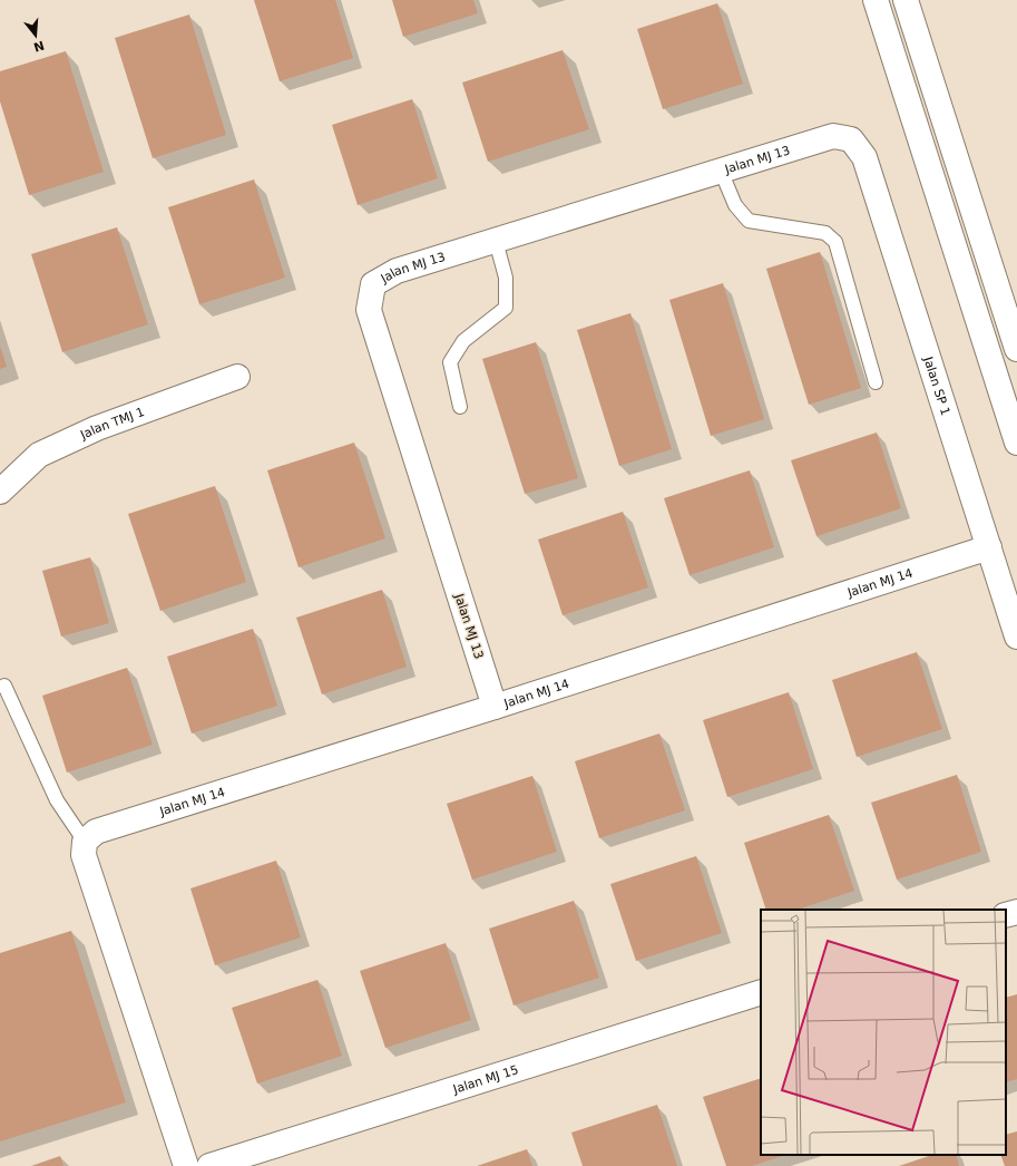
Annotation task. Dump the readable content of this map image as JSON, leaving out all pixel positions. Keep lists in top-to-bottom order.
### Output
{
  "streets": {
    "street": [
      "Jalan MJ 13",
      "Jalan SP 1",
      "Jalan TMJ 1",
      "Jalan MJ 14",
      "Jalan MJ 15"
    ]
  },
  "crossings": [
    ["Jalan MJ 13", "Jalan SP 1"],
    ["Jalan MJ 13", "Jalan MJ 14"],
    ["Jalan SP 1", "Jalan MJ 14"]
  ],
  "north": "bottom"
}
